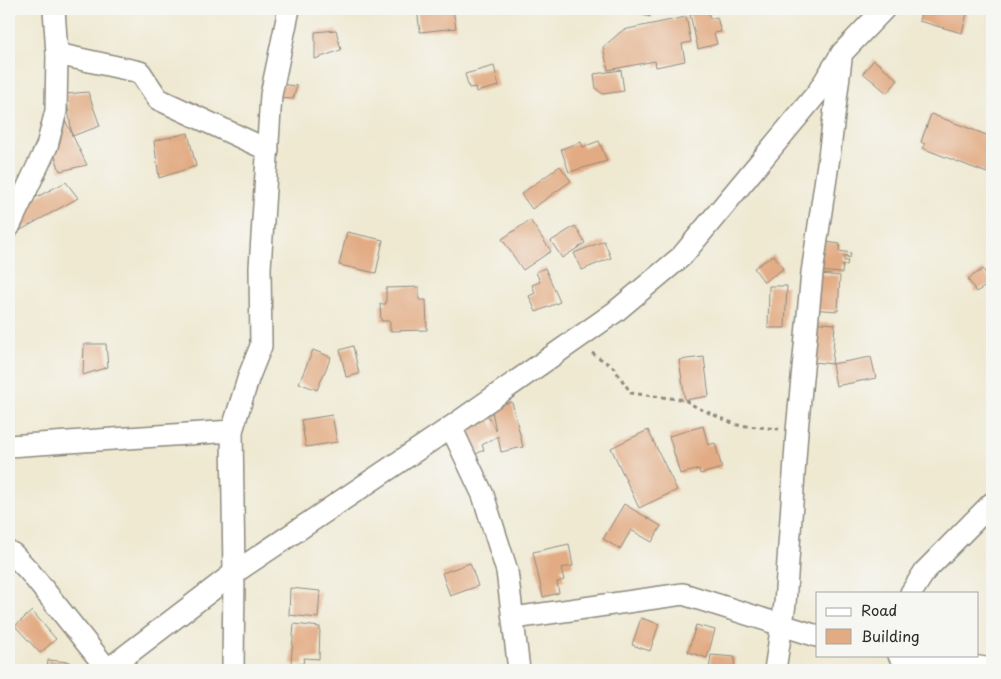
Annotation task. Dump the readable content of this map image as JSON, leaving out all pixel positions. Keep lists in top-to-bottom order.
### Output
{
  "legend": ["Road", "Building"]
}
